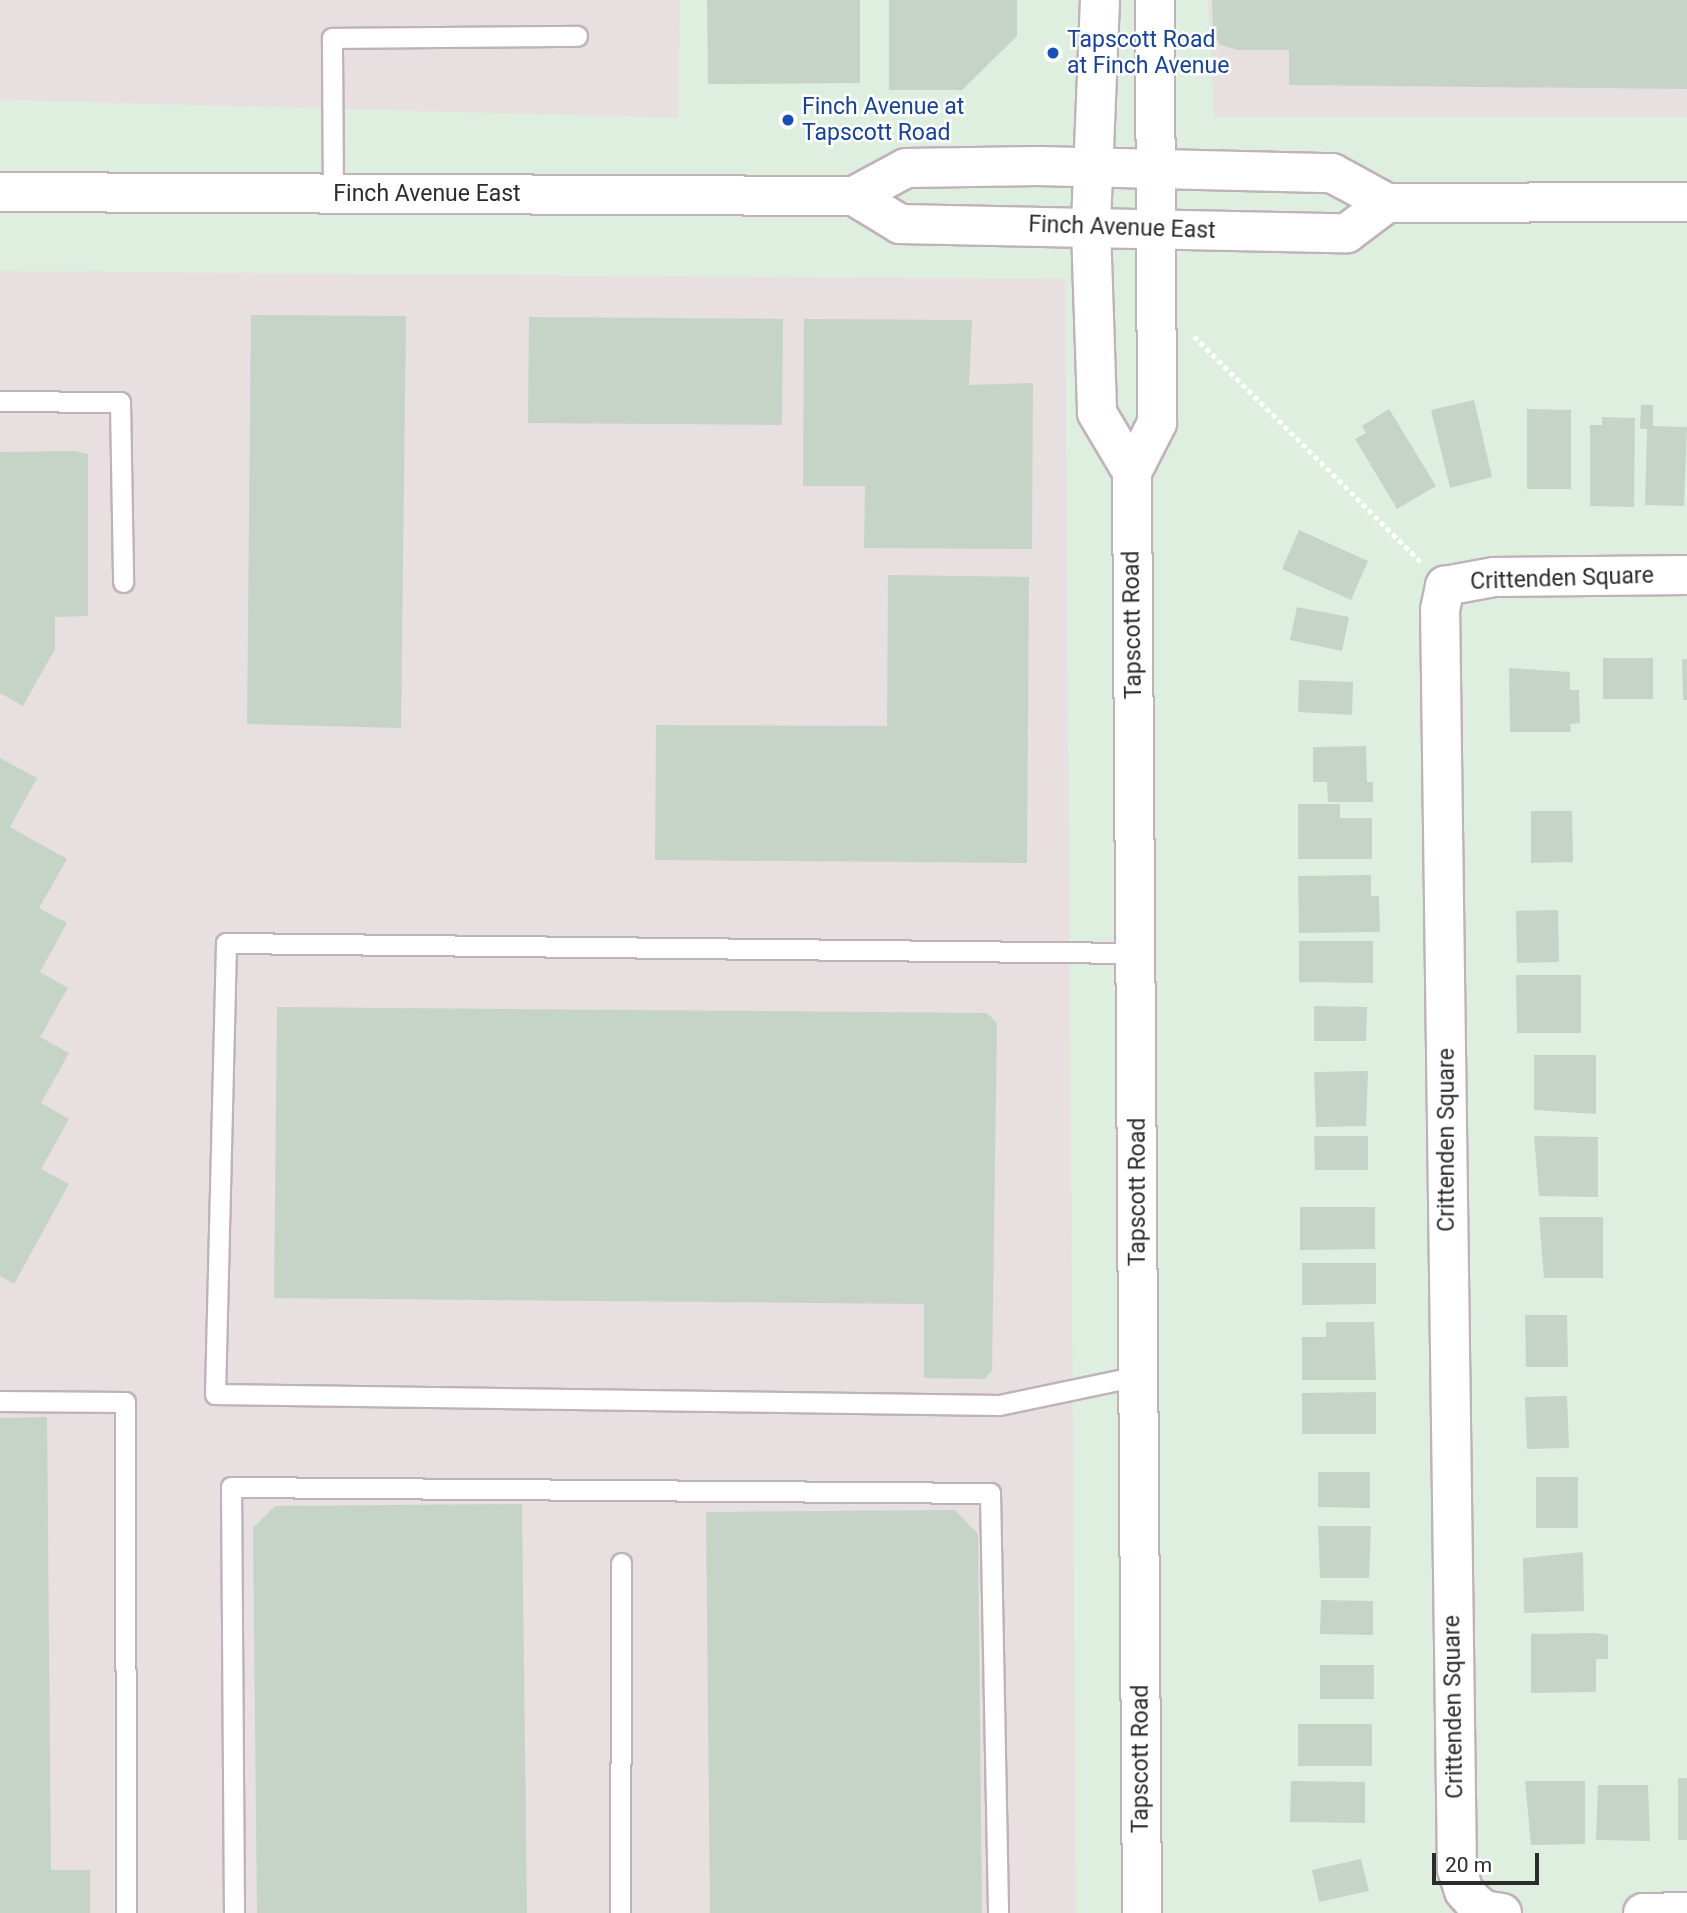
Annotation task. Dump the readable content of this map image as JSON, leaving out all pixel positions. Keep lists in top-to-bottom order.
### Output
{
  "streets": {
    "street": ["Finch Avenue East", "Crittenden Square", "Tapscott Road"]
  },
  "crossings": [
    ["Finch Avenue East", "Tapscott Road"]
  ],
  "places": ["Tapscott Road at Finch Avenue", "Finch Avenue at Tapscott Road"],
  "scale_bar": "20 m"
}
